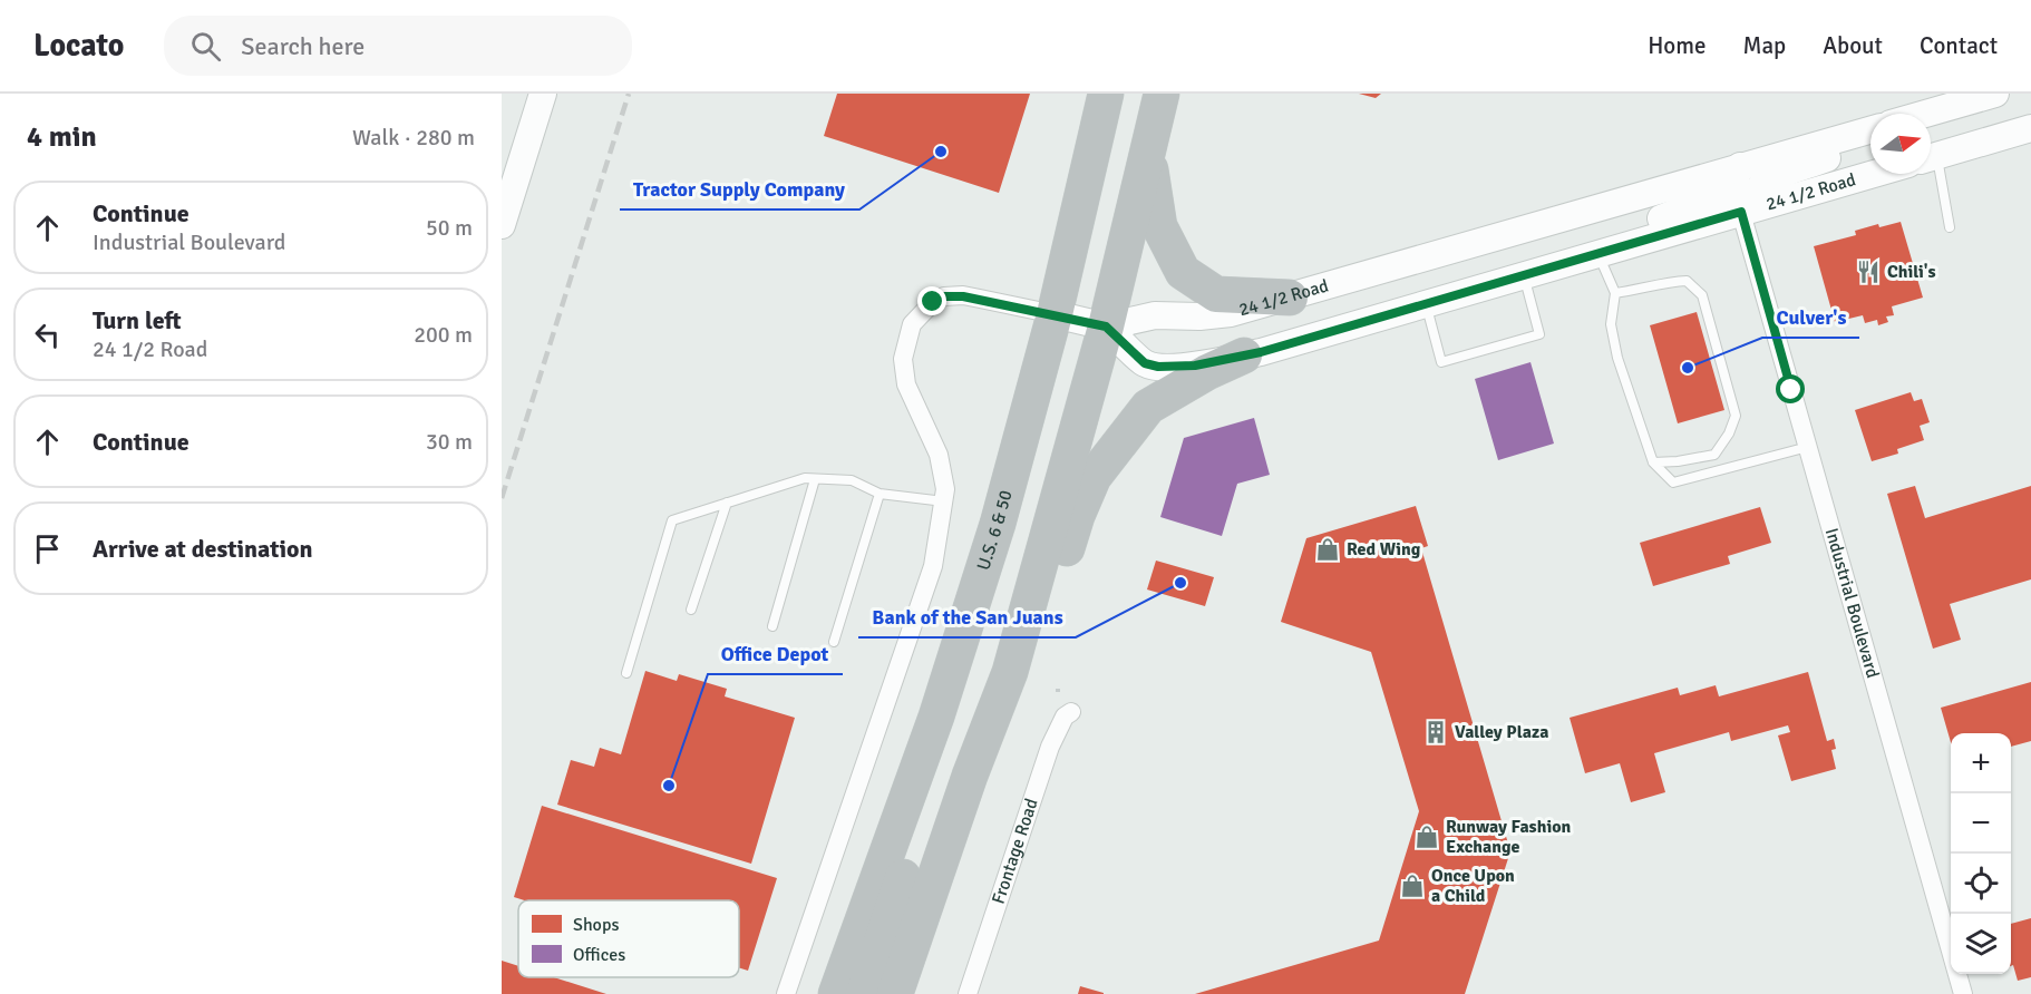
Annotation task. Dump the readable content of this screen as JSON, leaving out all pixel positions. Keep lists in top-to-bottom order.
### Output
{
  "streets": {
    "highway": ["U.S. 6 & 50"],
    "main road": ["24 1/2 Road"],
    "street": ["Industrial Boulevard", "Frontage Road"]
  },
  "crossings": [
    ["24 1/2 Road", "U.S. 6 & 50"],
    ["24 1/2 Road", "Industrial Boulevard"]
  ],
  "places": {
    "other": [
      "Tractor Supply Company",
      "Culver's",
      "Bank of the San Juans",
      "Office Depot"
    ],
    "restaurant": ["Chili's"],
    "shop": ["Red Wing", "Runway Fashion Exchange", "Once Upon a Child"],
    "building": ["Valley Plaza"]
  },
  "legend": ["Shops", "Offices"],
  "north": "right",
  "page": {
    "header": "Locato",
    "search": "Search here",
    "nav": [
      "Home",
      "Map",
      "About",
      "Contact"
    ],
    "heading": ["4 min", "Walk · 280 m"],
    "list": [
      ["Continue", "Industrial Boulevard", "50 m"],
      ["Turn left", "24 1/2 Road", "200 m"],
      ["Continue", "30 m"],
      "Arrive at destination"
    ],
    "map_buttons": ["+", "−"]
  }
}
